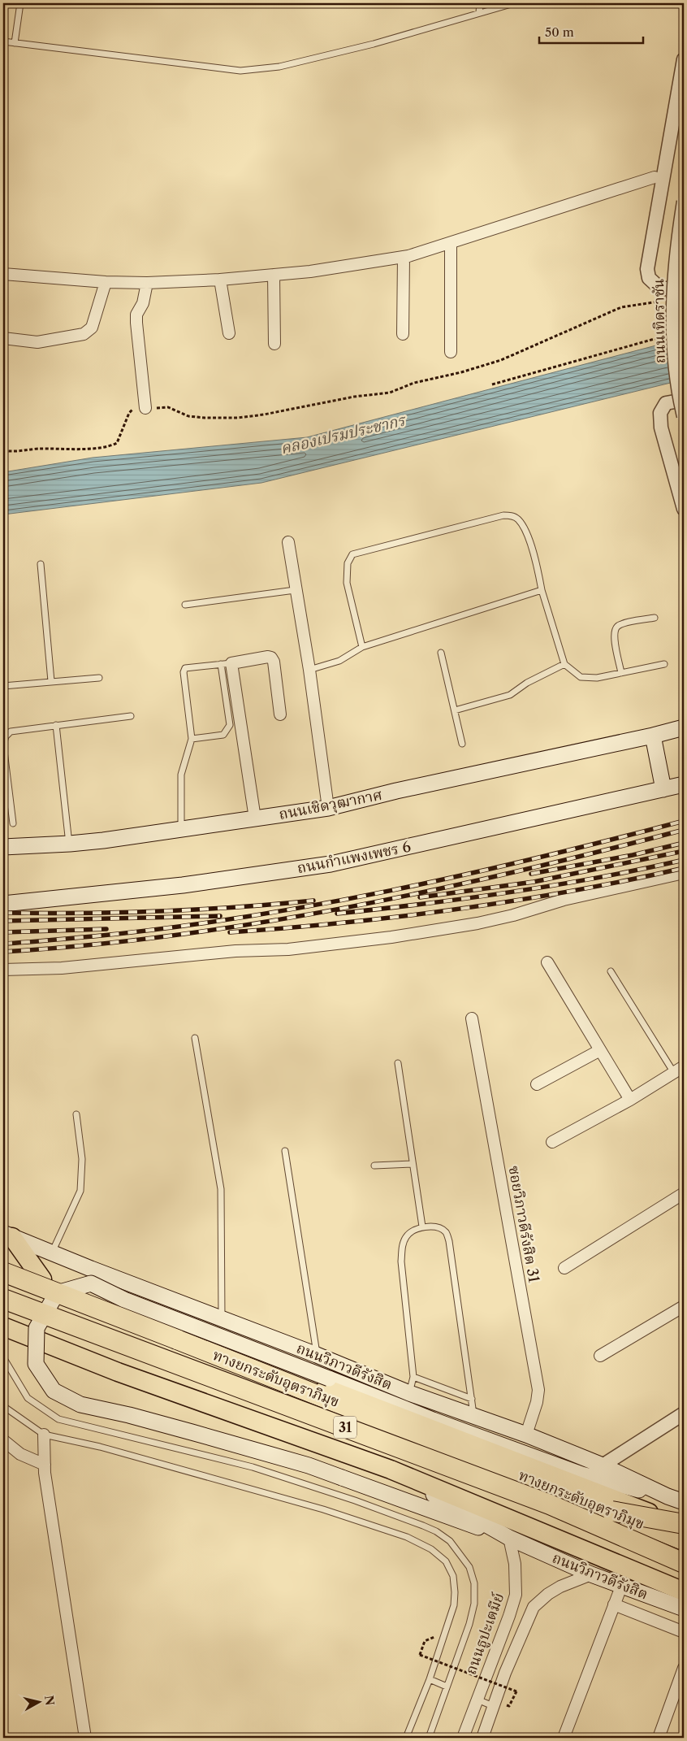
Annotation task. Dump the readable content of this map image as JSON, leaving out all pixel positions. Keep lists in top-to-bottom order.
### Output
{
  "streets": {
    "highway": ["ถนนวิภาวดีรังสิต", "ทางยกระดับอุตราภิมุข", "31"],
    "main road": ["ถนนเชิดวุฒากาศ", "ถนนกำแพงเพชร 6"],
    "street": ["ถนนเทิดราชัน", "ซอยวิภาวดีรังสิต 31", "ถนนธูปะเตมีย์"]
  },
  "crossings": [
    ["ซอยวิภาวดีรังสิต 31", "ถนนวิภาวดีรังสิต"],
    ["ถนนวิภาวดีรังสิต", "31"],
    ["ถนนวิภาวดีรังสิต", "ถนนธูปะเตมีย์"],
    ["ทางยกระดับอุตราภิมุข", "31"]
  ],
  "water": ["คลองเปรมประชากร"],
  "scale_bar": "50 m",
  "north": "right"
}
